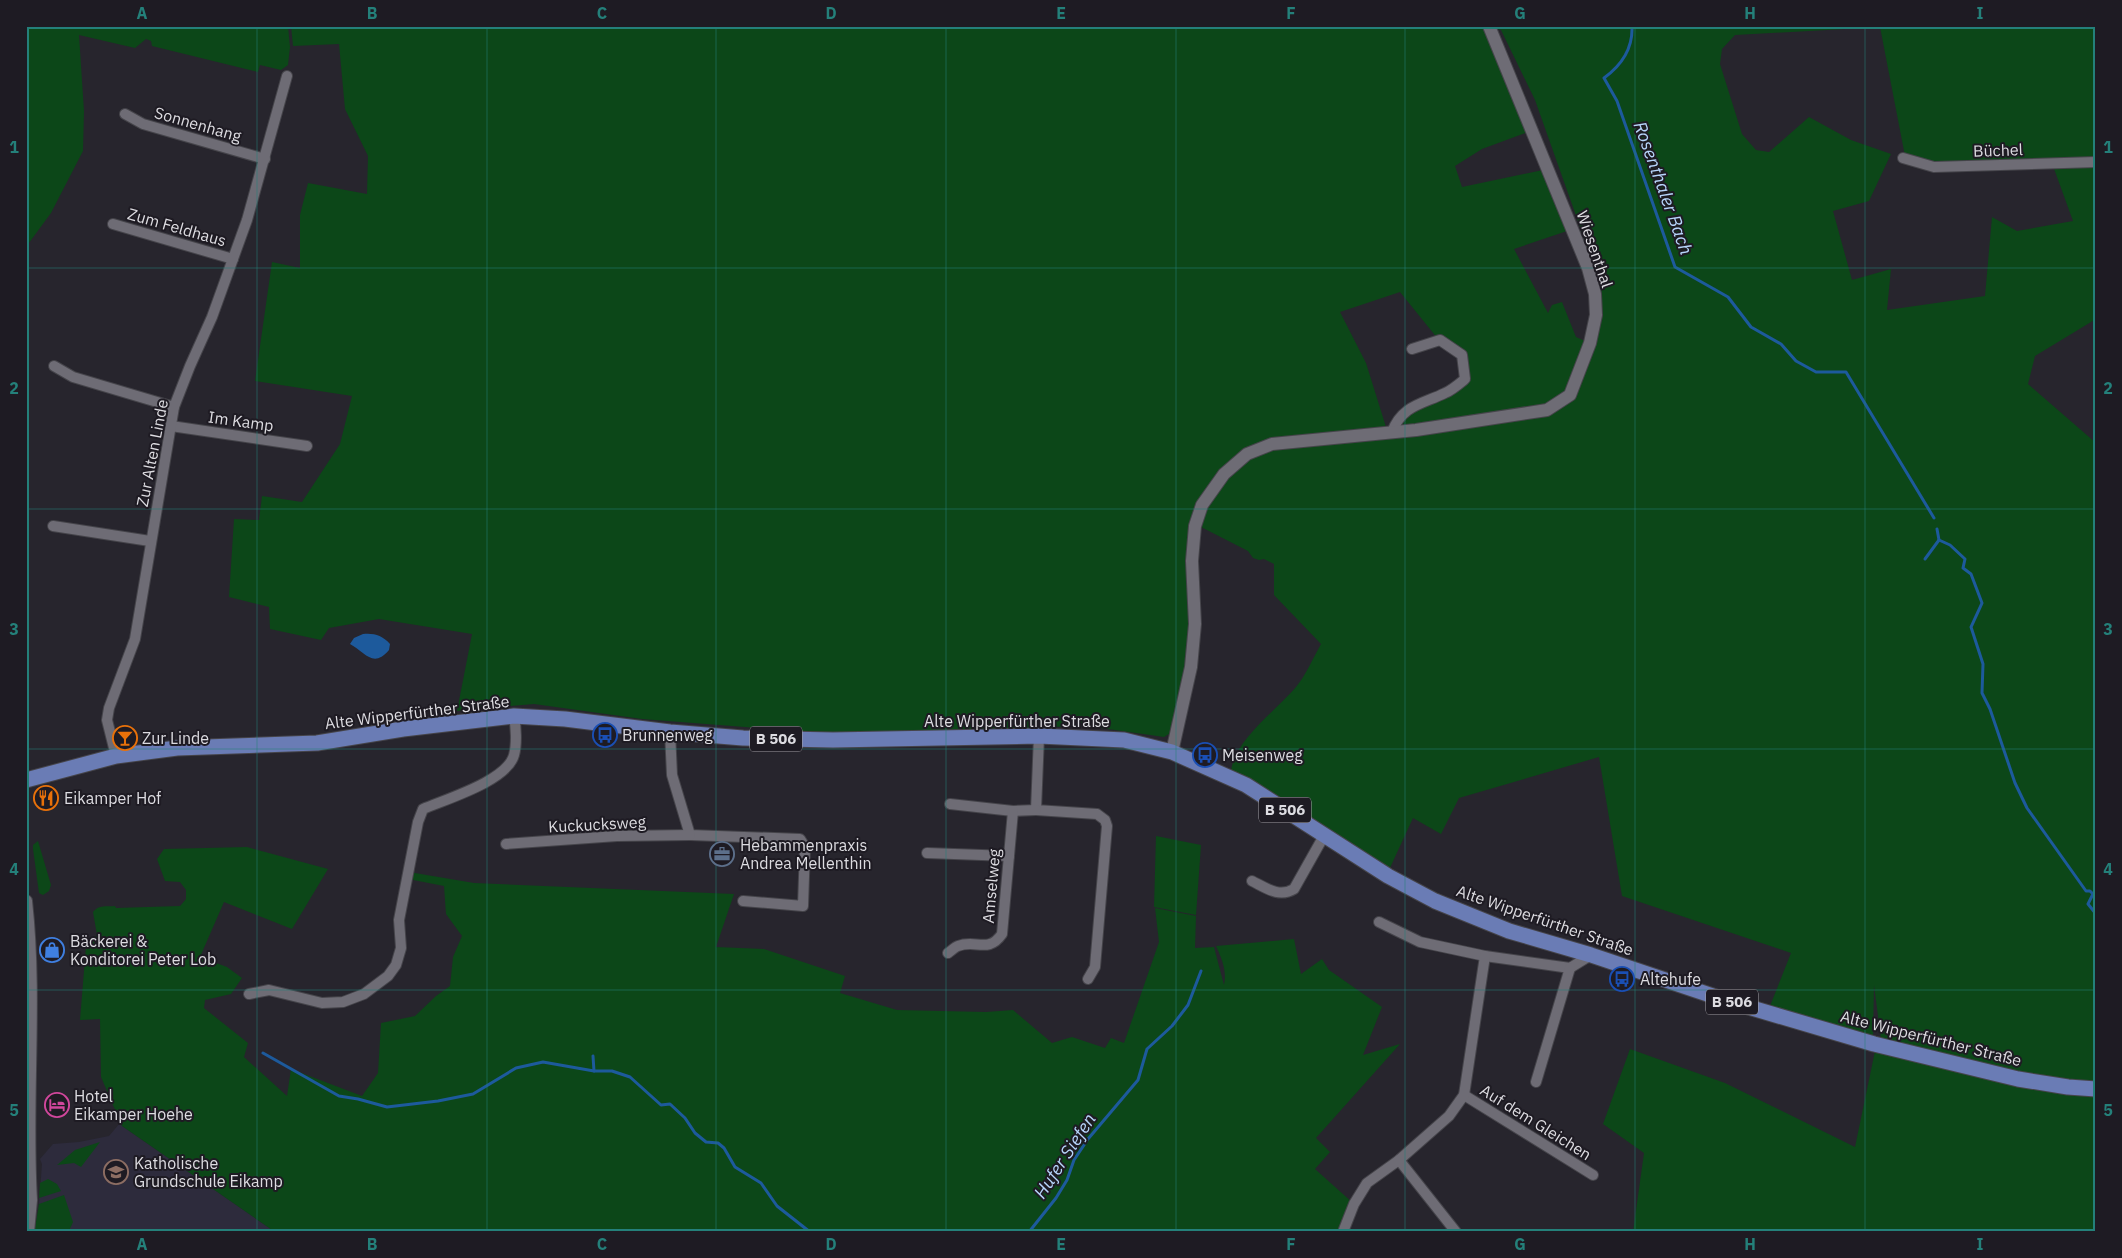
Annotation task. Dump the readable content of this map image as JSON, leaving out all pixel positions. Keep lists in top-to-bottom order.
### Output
{
  "streets": {
    "main road": ["Alte Wipperfürther Straße", "B 506"],
    "street": [
      "Sonnenhang",
      "Büchel",
      "Zum Feldhaus",
      "Wiesenthal",
      "Im Kamp",
      "Zur Alten Linde",
      "Kuckucksweg",
      "Amselweg",
      "Auf dem Gleichen"
    ]
  },
  "crossings": [
    ["Sonnenhang", "Zur Alten Linde"],
    ["Zum Feldhaus", "Zur Alten Linde"],
    ["Wiesenthal", "Alte Wipperfürther Straße"],
    ["Im Kamp", "Zur Alten Linde"],
    ["Zur Alten Linde", "Alte Wipperfürther Straße"]
  ],
  "water": ["Rosenthaler Bach", "Hufer Siefen"],
  "places": {
    "bus stop": ["Brunnenweg", "Meisenweg", "Altehufe"],
    "bar": ["Zur Linde"],
    "restaurant": ["Eikamper Hof"],
    "office": ["Hebammenpraxis Andrea Mellenthin"],
    "shop": ["Bäckerei & Konditorei Peter Lob"],
    "hotel": ["Hotel Eikamper Hoehe"],
    "school or university": ["Katholische Grundschule Eikamp"]
  },
  "grid": {
    "columns": [
      "A",
      "B",
      "C",
      "D",
      "E",
      "F",
      "G",
      "H",
      "I"
    ],
    "rows": [
      "1",
      "2",
      "3",
      "4",
      "5"
    ]
  }
}
